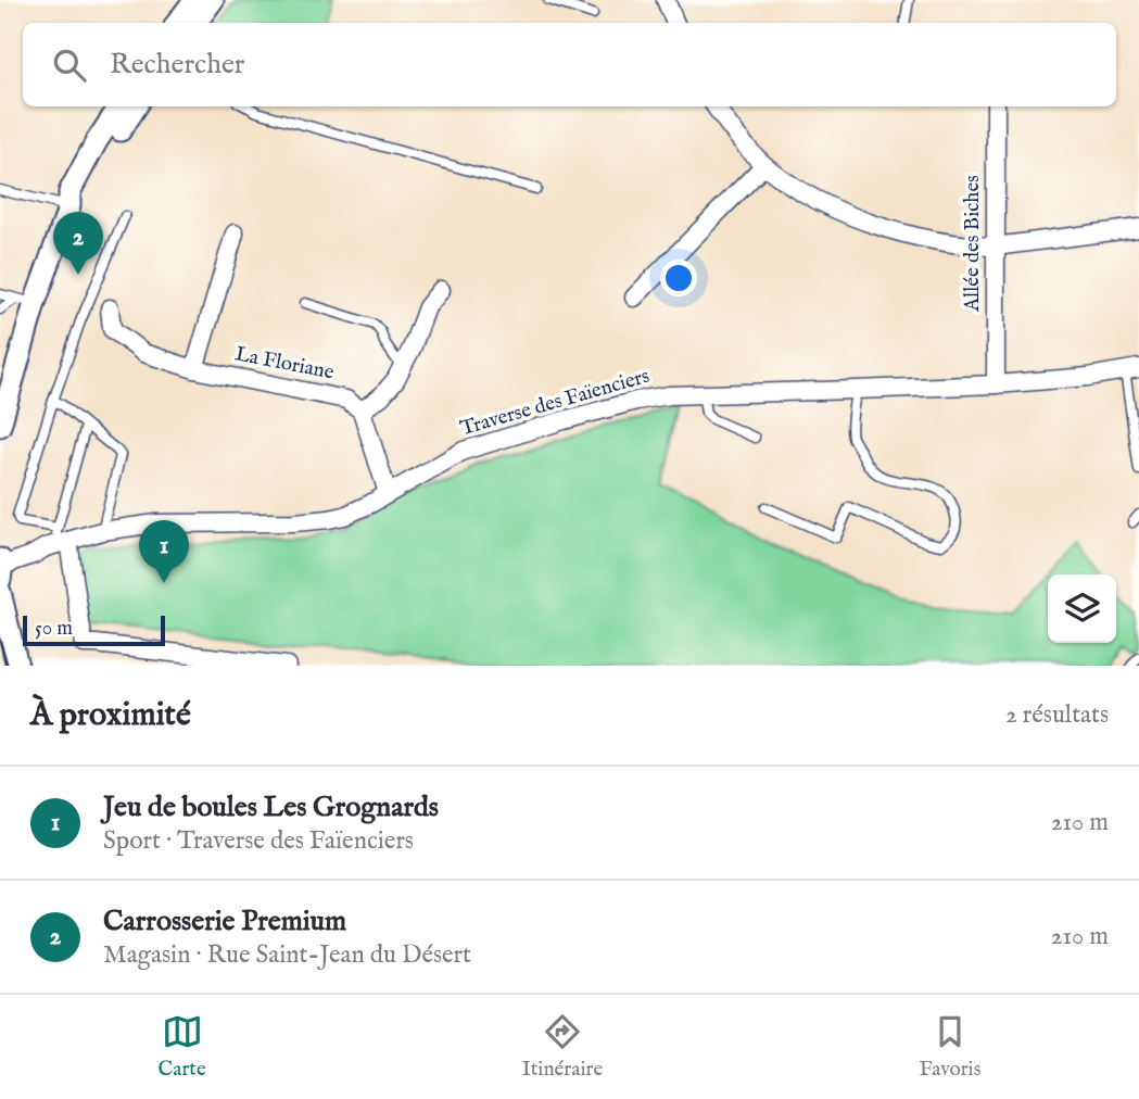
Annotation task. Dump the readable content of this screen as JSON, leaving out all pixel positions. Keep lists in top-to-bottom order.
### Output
{
  "streets": {
    "street": ["Allée des Biches", "La Floriane", "Traverse des Faïenciers"]
  },
  "crossings": [
    ["Allée des Biches", "Traverse des Faïenciers"]
  ],
  "scale_bar": "50 m",
  "page": {
    "search": "Rechercher",
    "pins": ["2", "1"],
    "scale": "50 m",
    "heading": ["À proximité", "2 résultats"],
    "list": [
      {
        "mark": "1",
        "name": "Jeu de boules Les Grognards",
        "note": "Sport · Traverse des Faïenciers",
        "value": "210 m"
      },
      {
        "mark": "2",
        "name": "Carrosserie Premium",
        "note": "Magasin · Rue Saint-Jean du Désert",
        "value": "210 m"
      }
    ],
    "nav": ["Carte", "Itinéraire", "Favoris"]
  }
}
